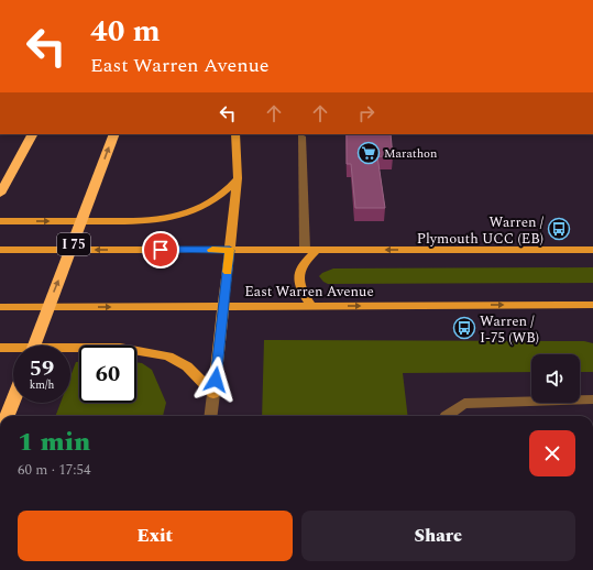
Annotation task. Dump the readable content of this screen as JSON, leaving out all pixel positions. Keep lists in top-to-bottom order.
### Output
{
  "streets": {
    "highway": ["I 75"],
    "main road": ["East Warren Avenue"]
  },
  "places": {
    "supermarket": ["Marathon"],
    "bus stop": ["Warren / Plymouth UCC (EB)", "Warren / I-75 (WB)"]
  },
  "page": {
    "turn": ["40 m", "East Warren Avenue"],
    "speed": "59 km/h",
    "limit": "60",
    "heading": ["1 min", "60 m · 17:54"],
    "buttons": ["Exit", "Share"]
  }
}
